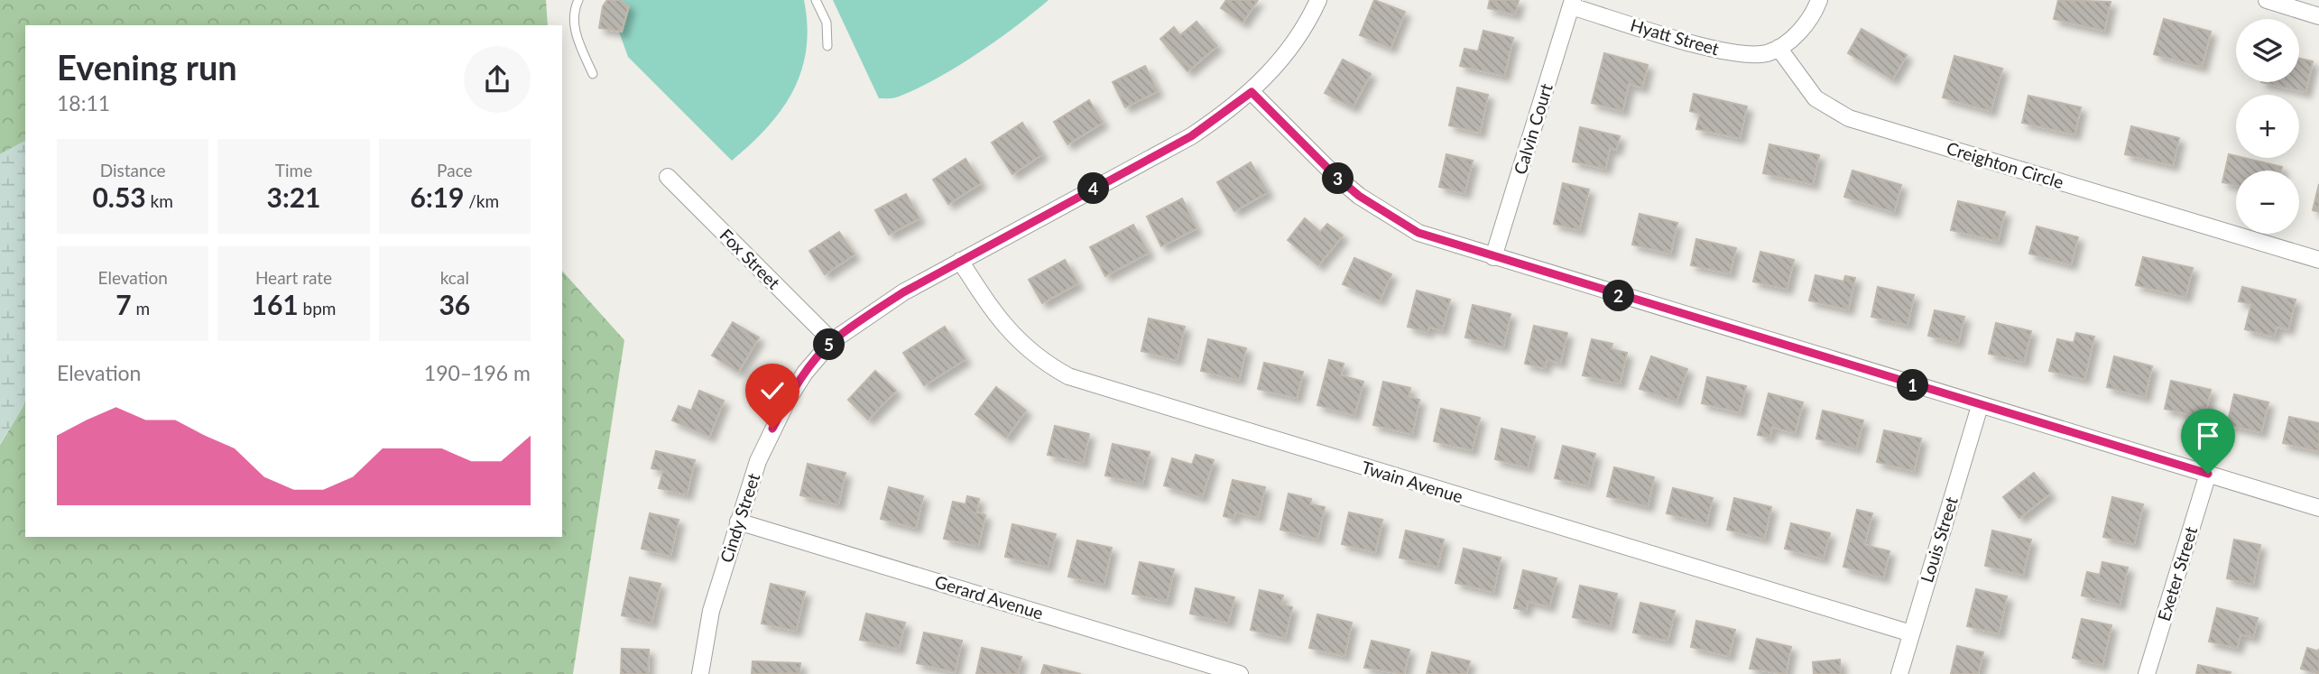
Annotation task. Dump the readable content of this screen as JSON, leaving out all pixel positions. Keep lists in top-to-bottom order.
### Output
{
  "streets": {
    "street": [
      "Hyatt Street",
      "Calvin Court",
      "Creighton Circle",
      "Fox Street",
      "Twain Avenue",
      "Cindy Street",
      "Louis Street",
      "Exeter Street",
      "Gerard Avenue"
    ]
  },
  "crossings": [
    ["Hyatt Street", "Calvin Court"],
    ["Hyatt Street", "Creighton Circle"],
    ["Fox Street", "Cindy Street"],
    ["Twain Avenue", "Cindy Street"],
    ["Twain Avenue", "Louis Street"],
    ["Cindy Street", "Gerard Avenue"]
  ],
  "page": {
    "map_buttons": ["+", "−"],
    "heading": ["Evening run", "18:11"],
    "stats": [
      ["Distance", "0.53 km"],
      ["Time", "3:21"],
      ["Pace", "6:19 /km"],
      ["Elevation", "7 m"],
      ["Heart rate", "161 bpm"],
      ["kcal", "36"]
    ],
    "pins": [
      "3",
      "4",
      "2",
      "5",
      "1"
    ],
    "chart": ["Elevation", "190–196 m"]
  }
}
